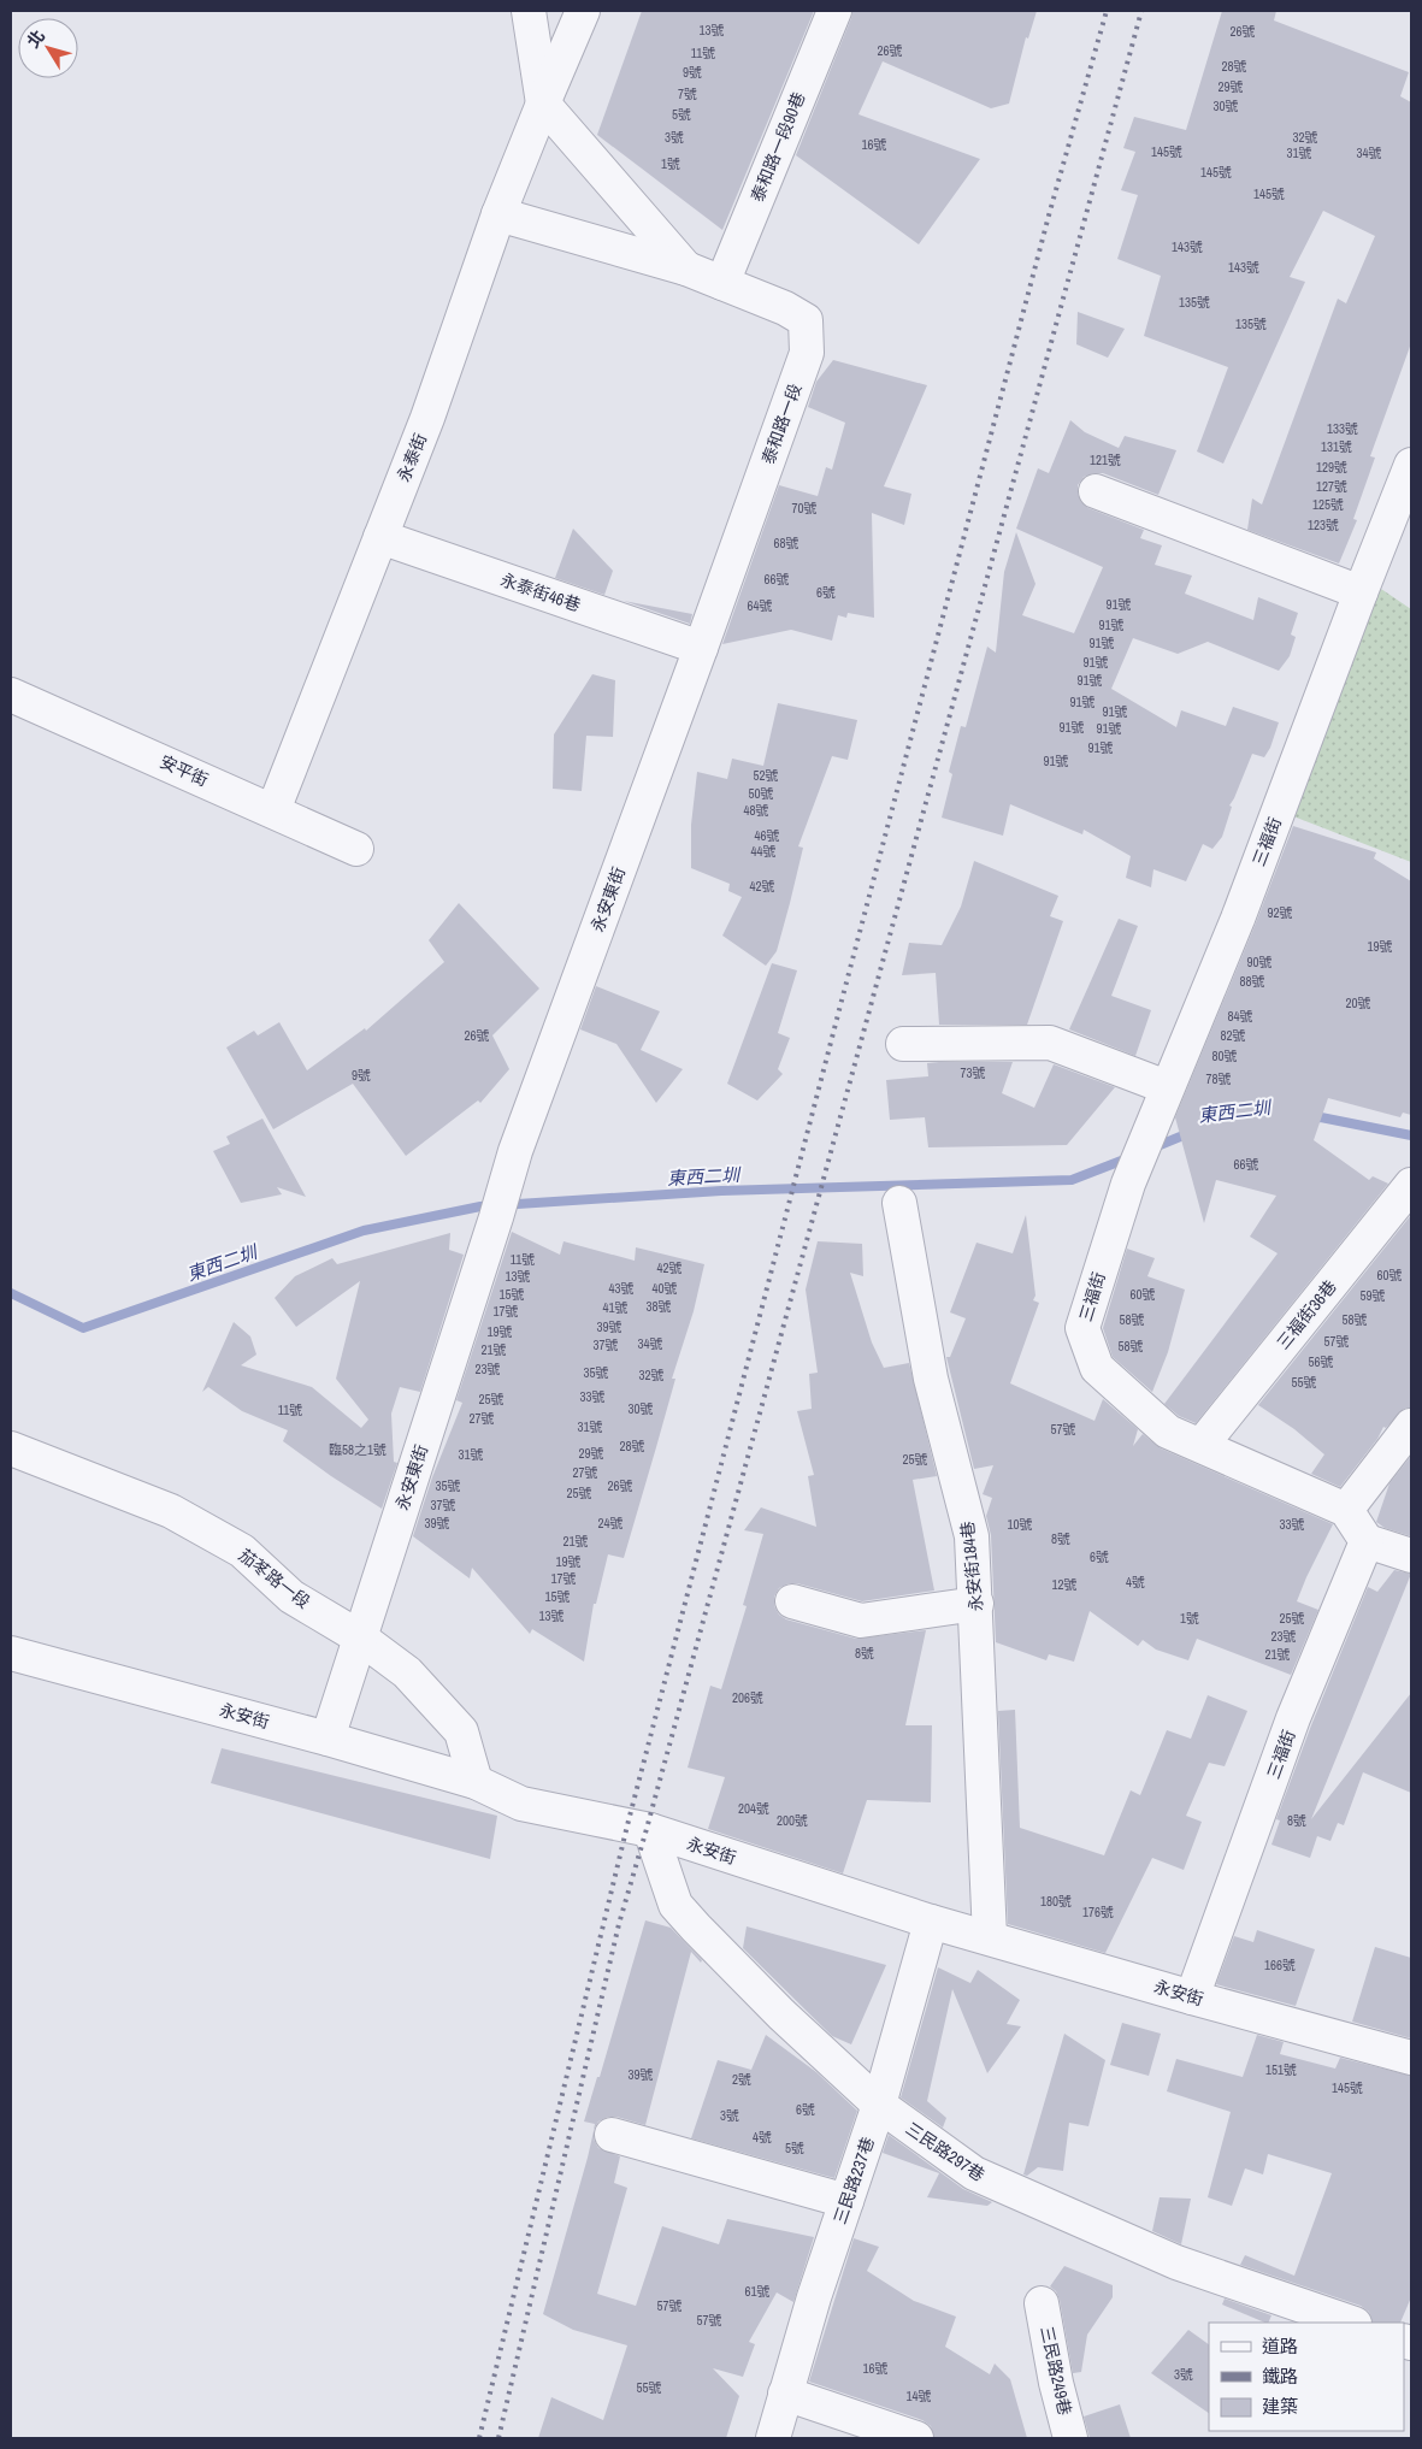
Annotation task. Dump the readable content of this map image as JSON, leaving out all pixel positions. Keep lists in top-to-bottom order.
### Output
{
  "streets": {
    "street": [
      "泰和路一段90巷",
      "泰和路一段",
      "永泰街",
      "永泰街46巷",
      "安平街",
      "三福街",
      "永安東街",
      "三福街36巷",
      "永安街184巷",
      "茄苳路一段",
      "永安街",
      "三民路297巷",
      "三民路237巷",
      "三民路249巷"
    ]
  },
  "crossings": [
    ["泰和路一段90巷", "泰和路一段"],
    ["泰和路一段", "永泰街"],
    ["泰和路一段", "永泰街46巷"],
    ["泰和路一段", "永安東街"],
    ["永泰街", "永泰街46巷"],
    ["永泰街", "安平街"],
    ["永泰街46巷", "永安東街"],
    ["三福街", "三福街36巷"],
    ["三福街", "永安街"],
    ["永安東街", "茄苳路一段"],
    ["永安東街", "永安街"],
    ["永安街184巷", "永安街"],
    ["茄苳路一段", "永安街"],
    ["永安街", "三民路297巷"],
    ["永安街", "三民路237巷"],
    ["三民路297巷", "三民路237巷"]
  ],
  "water": ["東西二圳"],
  "house_numbers": [
    "13號",
    "26號",
    "26號",
    "11號",
    "28號",
    "9號",
    "29號",
    "7號",
    "30號",
    "5號",
    "3號",
    "32號",
    "16號",
    "145號",
    "31號",
    "34號",
    "1號",
    "145號",
    "145號",
    "143號",
    "143號",
    "135號",
    "135號",
    "133號",
    "131號",
    "121號",
    "129號",
    "127號",
    "125號",
    "70號",
    "123號",
    "68號",
    "66號",
    "6號",
    "91號",
    "64號",
    "91號",
    "91號",
    "91號",
    "91號",
    "91號",
    "91號",
    "91號",
    "91號",
    "91號",
    "91號",
    "52號",
    "50號",
    "48號",
    "46號",
    "44號",
    "42號",
    "92號",
    "19號",
    "90號",
    "88號",
    "20號",
    "84號",
    "26號",
    "82號",
    "80號",
    "73號",
    "9號",
    "78號",
    "66號",
    "11號",
    "42號",
    "60號",
    "13號",
    "43號",
    "40號",
    "15號",
    "60號",
    "59號",
    "38號",
    "41號",
    "17號",
    "58號",
    "58號",
    "39號",
    "19號",
    "57號",
    "34號",
    "37號",
    "58號",
    "21號",
    "56號",
    "23號",
    "35號",
    "32號",
    "55號",
    "33號",
    "25號",
    "30號",
    "11號",
    "27號",
    "31號",
    "57號",
    "28號",
    "臨58之1號",
    "29號",
    "31號",
    "25號",
    "27號",
    "35號",
    "26號",
    "25號",
    "37號",
    "39號",
    "24號",
    "10號",
    "33號",
    "8號",
    "21號",
    "6號",
    "19號",
    "17號",
    "4號",
    "12號",
    "15號",
    "13號",
    "1號",
    "25號",
    "23號",
    "8號",
    "21號",
    "206號",
    "204號",
    "200號",
    "8號",
    "180號",
    "176號",
    "166號",
    "151號",
    "39號",
    "2號",
    "145號",
    "6號",
    "3號",
    "4號",
    "5號",
    "61號",
    "57號",
    "57號",
    "16號",
    "3號",
    "55號",
    "14號"
  ],
  "legend": ["道路", "鐵路", "建築"],
  "north": "top left"
}
